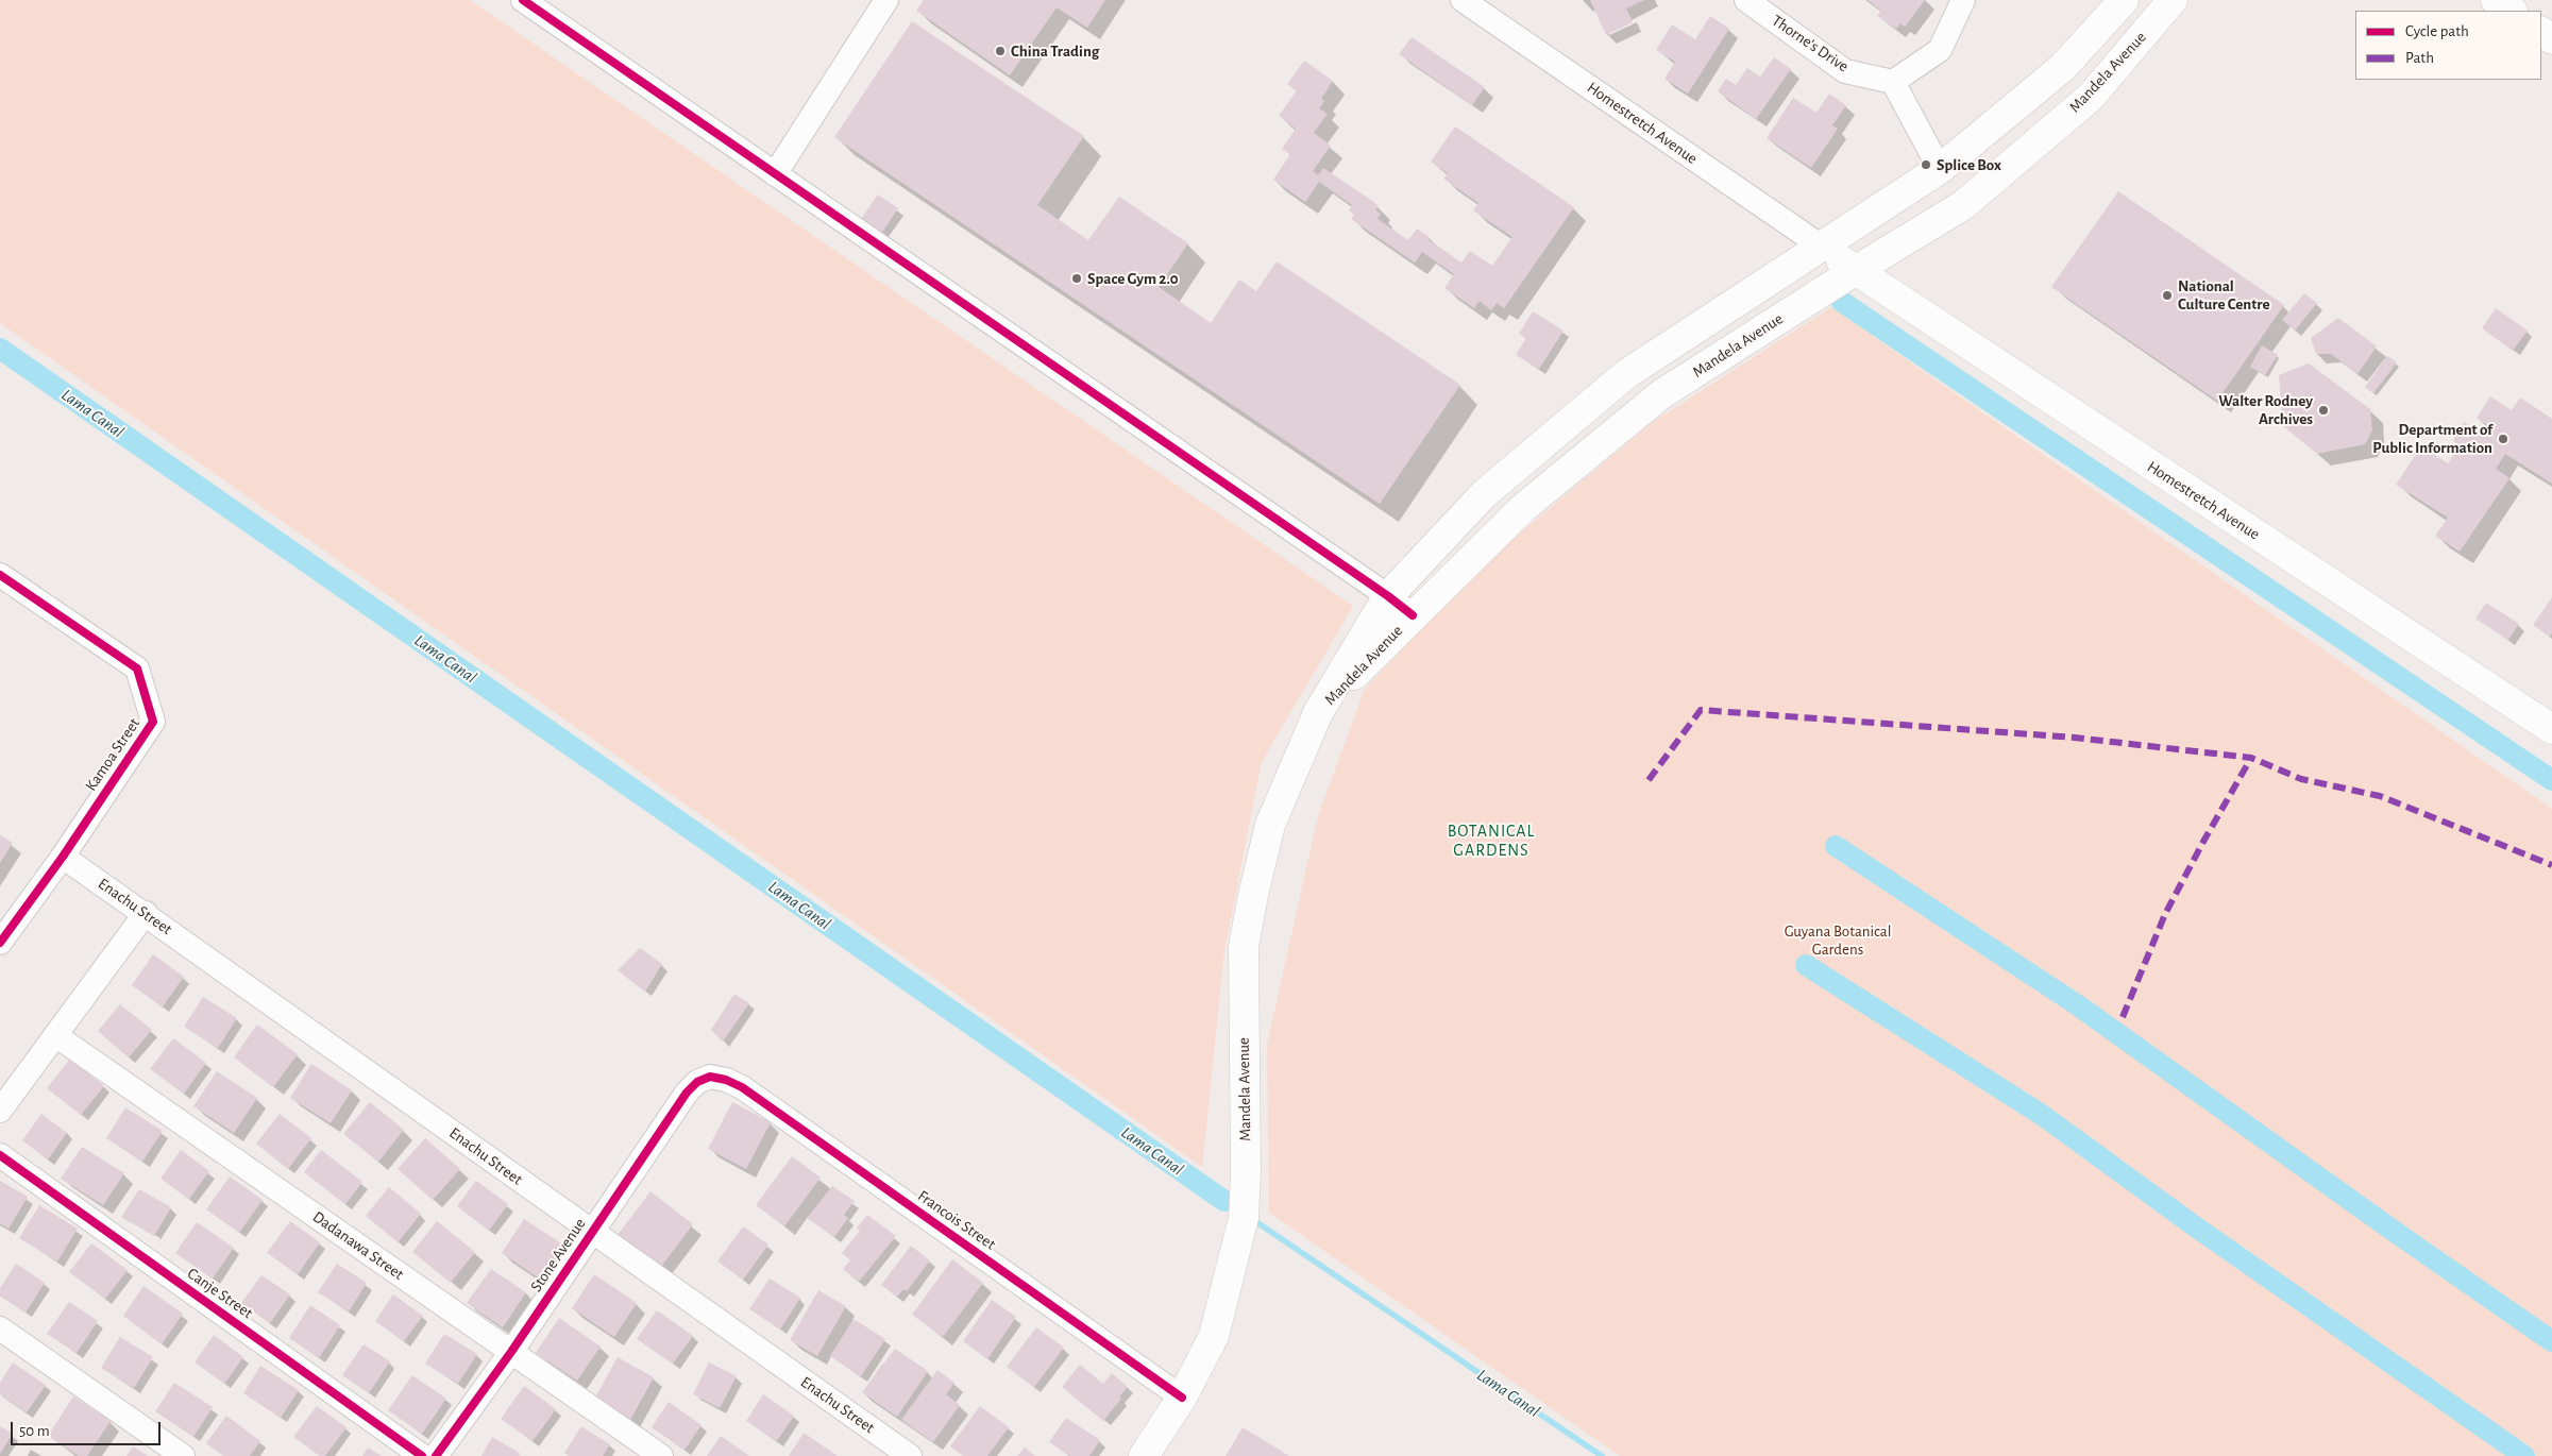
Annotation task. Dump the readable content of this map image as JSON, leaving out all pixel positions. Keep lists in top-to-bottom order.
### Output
{
  "streets": {
    "main road": ["Mandela Avenue", "Homestretch Avenue"],
    "street": [
      "Thorne's Drive",
      "Kamoa Street",
      "Enachu Street",
      "Francois Street",
      "Dadanawa Street",
      "Stone Avenue",
      "Canje Street"
    ]
  },
  "crossings": [
    ["Mandela Avenue", "Homestretch Avenue"],
    ["Mandela Avenue", "Francois Street"],
    ["Kamoa Street", "Enachu Street"],
    ["Enachu Street", "Stone Avenue"],
    ["Francois Street", "Stone Avenue"],
    ["Dadanawa Street", "Stone Avenue"]
  ],
  "districts": ["BOTANICAL GARDENS"],
  "water": ["Lama Canal"],
  "parks": ["Guyana Botanical Gardens"],
  "places": [
    "China Trading",
    "Splice Box",
    "Space Gym 2.0",
    "National Culture Centre",
    "Walter Rodney Archives",
    "Department of Public Information"
  ],
  "legend": ["Cycle path", "Path"],
  "scale_bar": "50 m"
}
